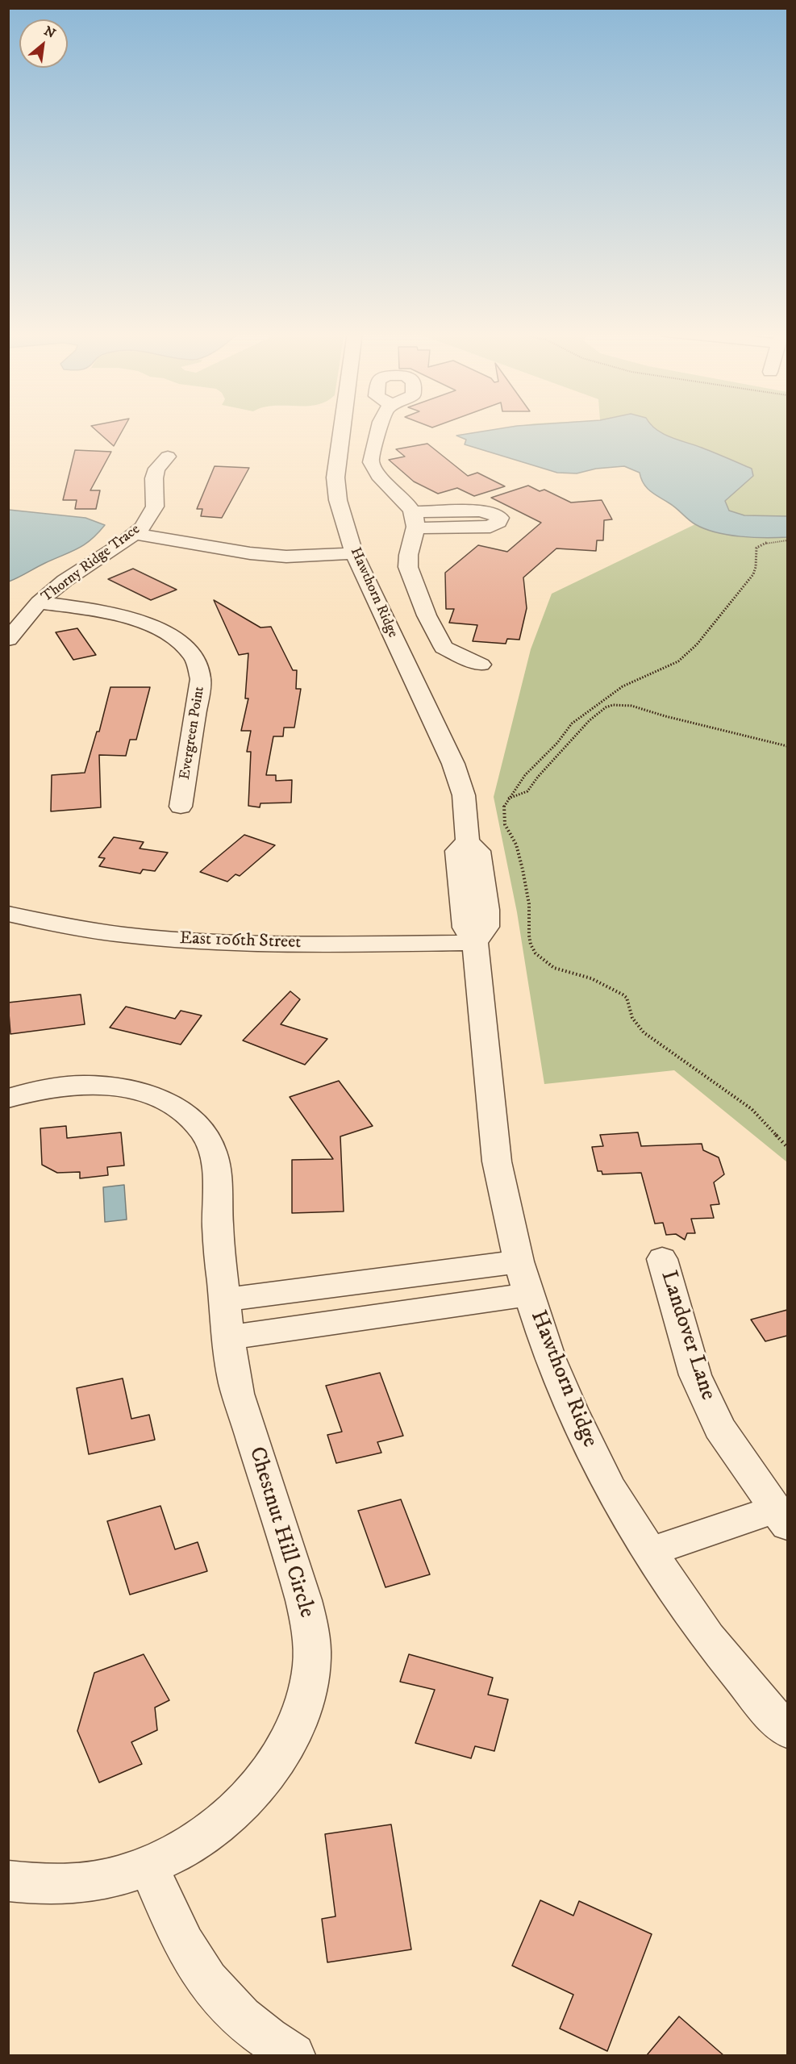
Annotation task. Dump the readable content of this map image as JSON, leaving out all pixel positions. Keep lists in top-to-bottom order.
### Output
{
  "streets": {
    "street": [
      "Thorny Ridge Trace",
      "Hawthorn Ridge",
      "Evergreen Point",
      "East 106th Street",
      "Landover Lane",
      "Chestnut Hill Circle"
    ]
  },
  "crossings": [
    ["Thorny Ridge Trace", "Evergreen Point"],
    ["Hawthorn Ridge", "East 106th Street"],
    ["Hawthorn Ridge", "Landover Lane"]
  ],
  "north": "top right"
}
